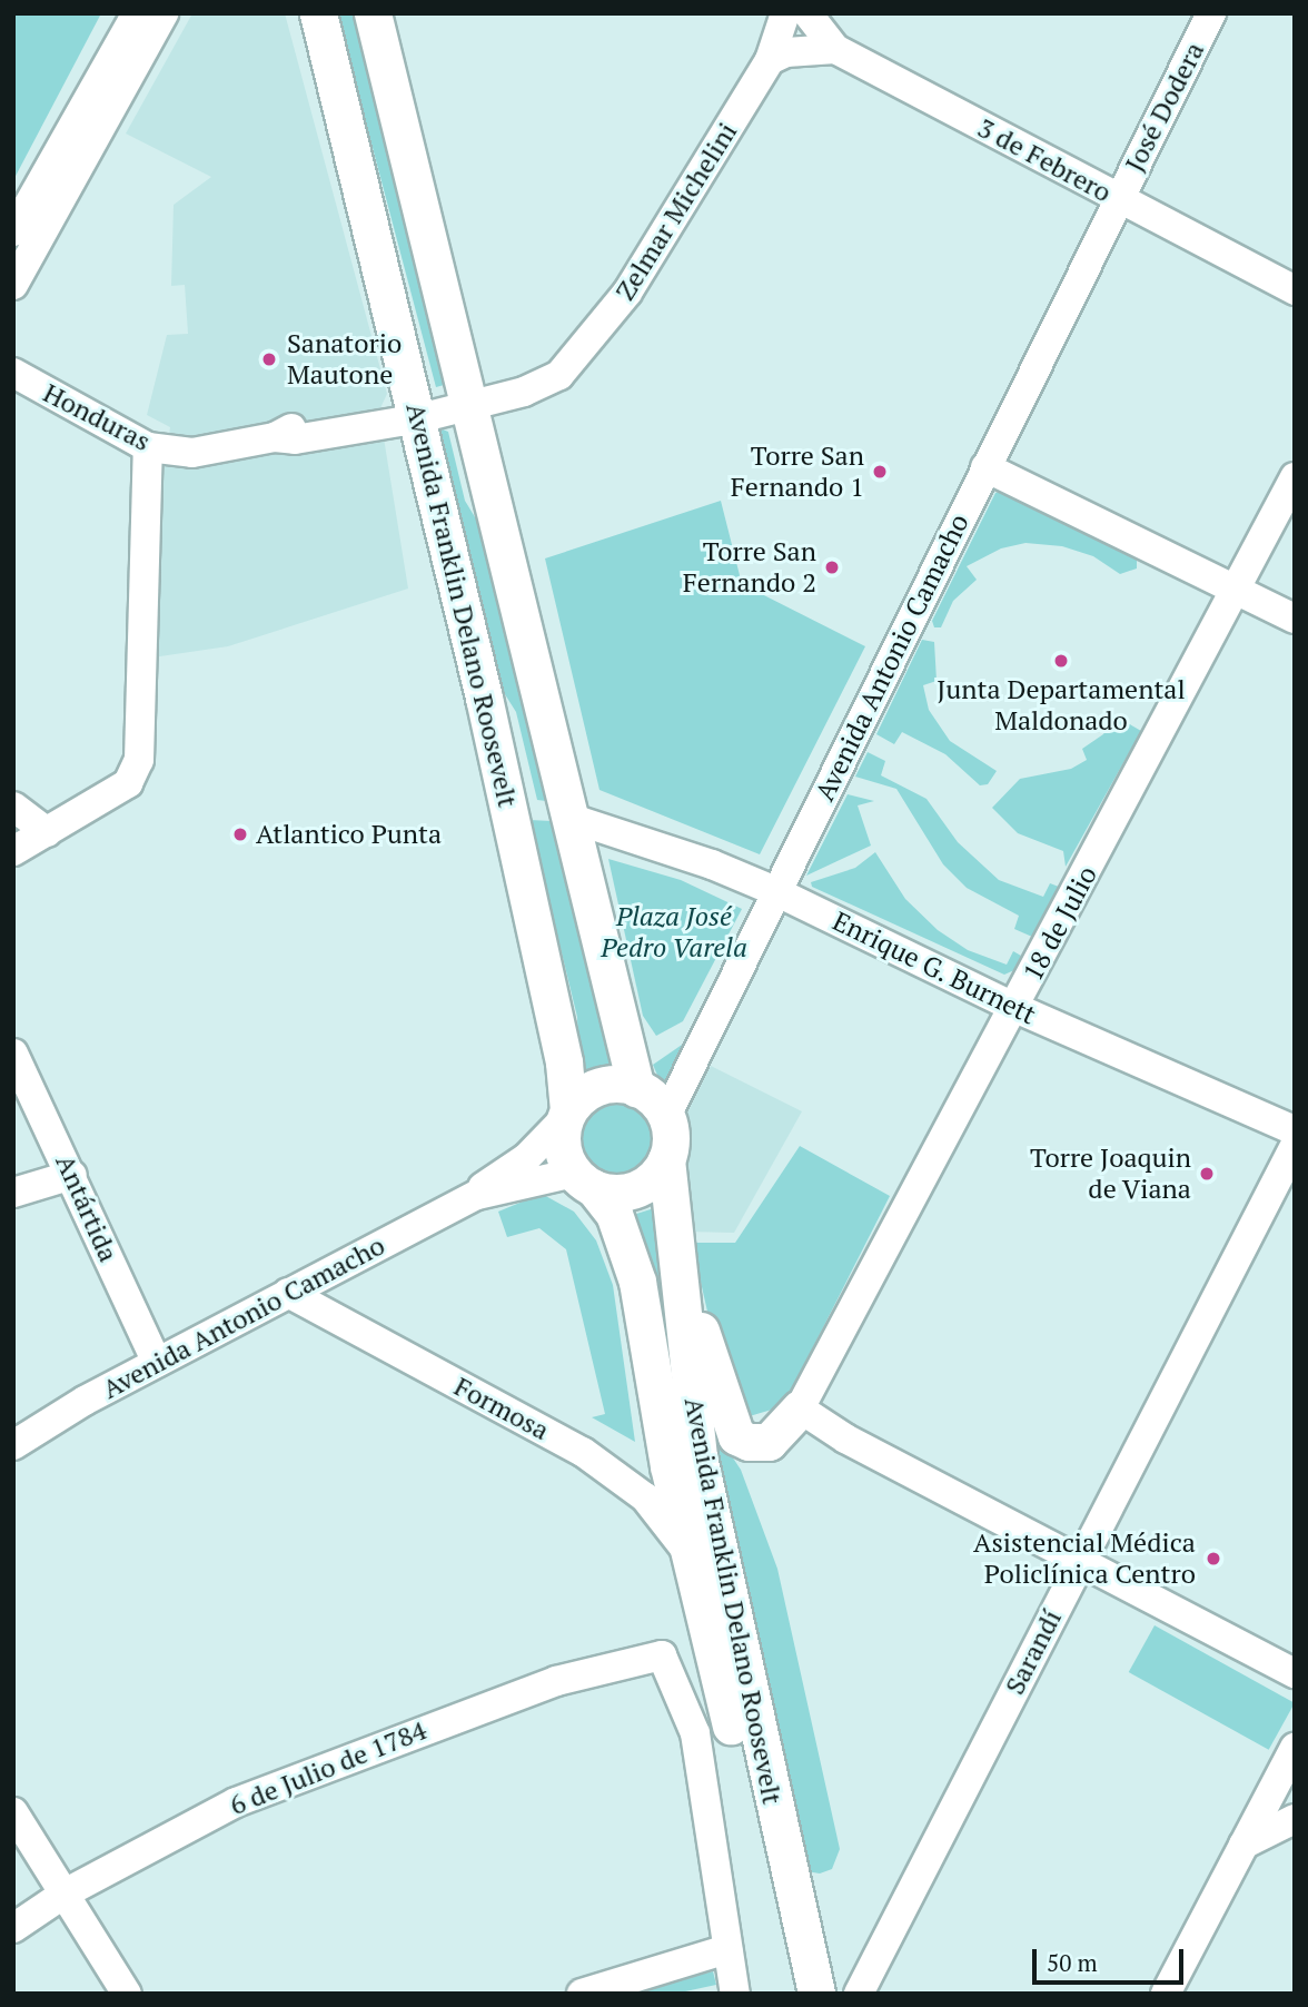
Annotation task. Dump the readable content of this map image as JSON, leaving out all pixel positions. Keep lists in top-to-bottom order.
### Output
{
  "streets": {
    "main road": ["Avenida Franklin Delano Roosevelt"],
    "street": [
      "José Dodera",
      "3 de Febrero",
      "Zelmar Michelini",
      "Honduras",
      "Avenida Antonio Camacho",
      "18 de Julio",
      "Enrique G. Burnett",
      "Antártida",
      "Formosa",
      "Sarandí",
      "6 de Julio de 1784"
    ]
  },
  "crossings": [
    ["José Dodera", "3 de Febrero"],
    ["José Dodera", "Avenida Antonio Camacho"],
    ["3 de Febrero", "Avenida Antonio Camacho"],
    ["Zelmar Michelini", "Honduras"],
    ["Zelmar Michelini", "Avenida Franklin Delano Roosevelt"],
    ["Honduras", "Avenida Franklin Delano Roosevelt"],
    ["Avenida Franklin Delano Roosevelt", "Avenida Antonio Camacho"],
    ["Avenida Franklin Delano Roosevelt", "Enrique G. Burnett"],
    ["Avenida Franklin Delano Roosevelt", "Formosa"],
    ["Avenida Antonio Camacho", "Enrique G. Burnett"],
    ["Avenida Antonio Camacho", "Antártida"],
    ["Avenida Antonio Camacho", "Formosa"],
    ["18 de Julio", "Enrique G. Burnett"]
  ],
  "parks": ["Plaza José Pedro Varela"],
  "places": [
    "Sanatorio Mautone",
    "Torre San Fernando 1",
    "Torre San Fernando 2",
    "Junta Departamental Maldonado",
    "Atlantico Punta",
    "Torre Joaquin de Viana",
    "Asistencial Médica Policlínica Centro"
  ],
  "scale_bar": "50 m"
}
